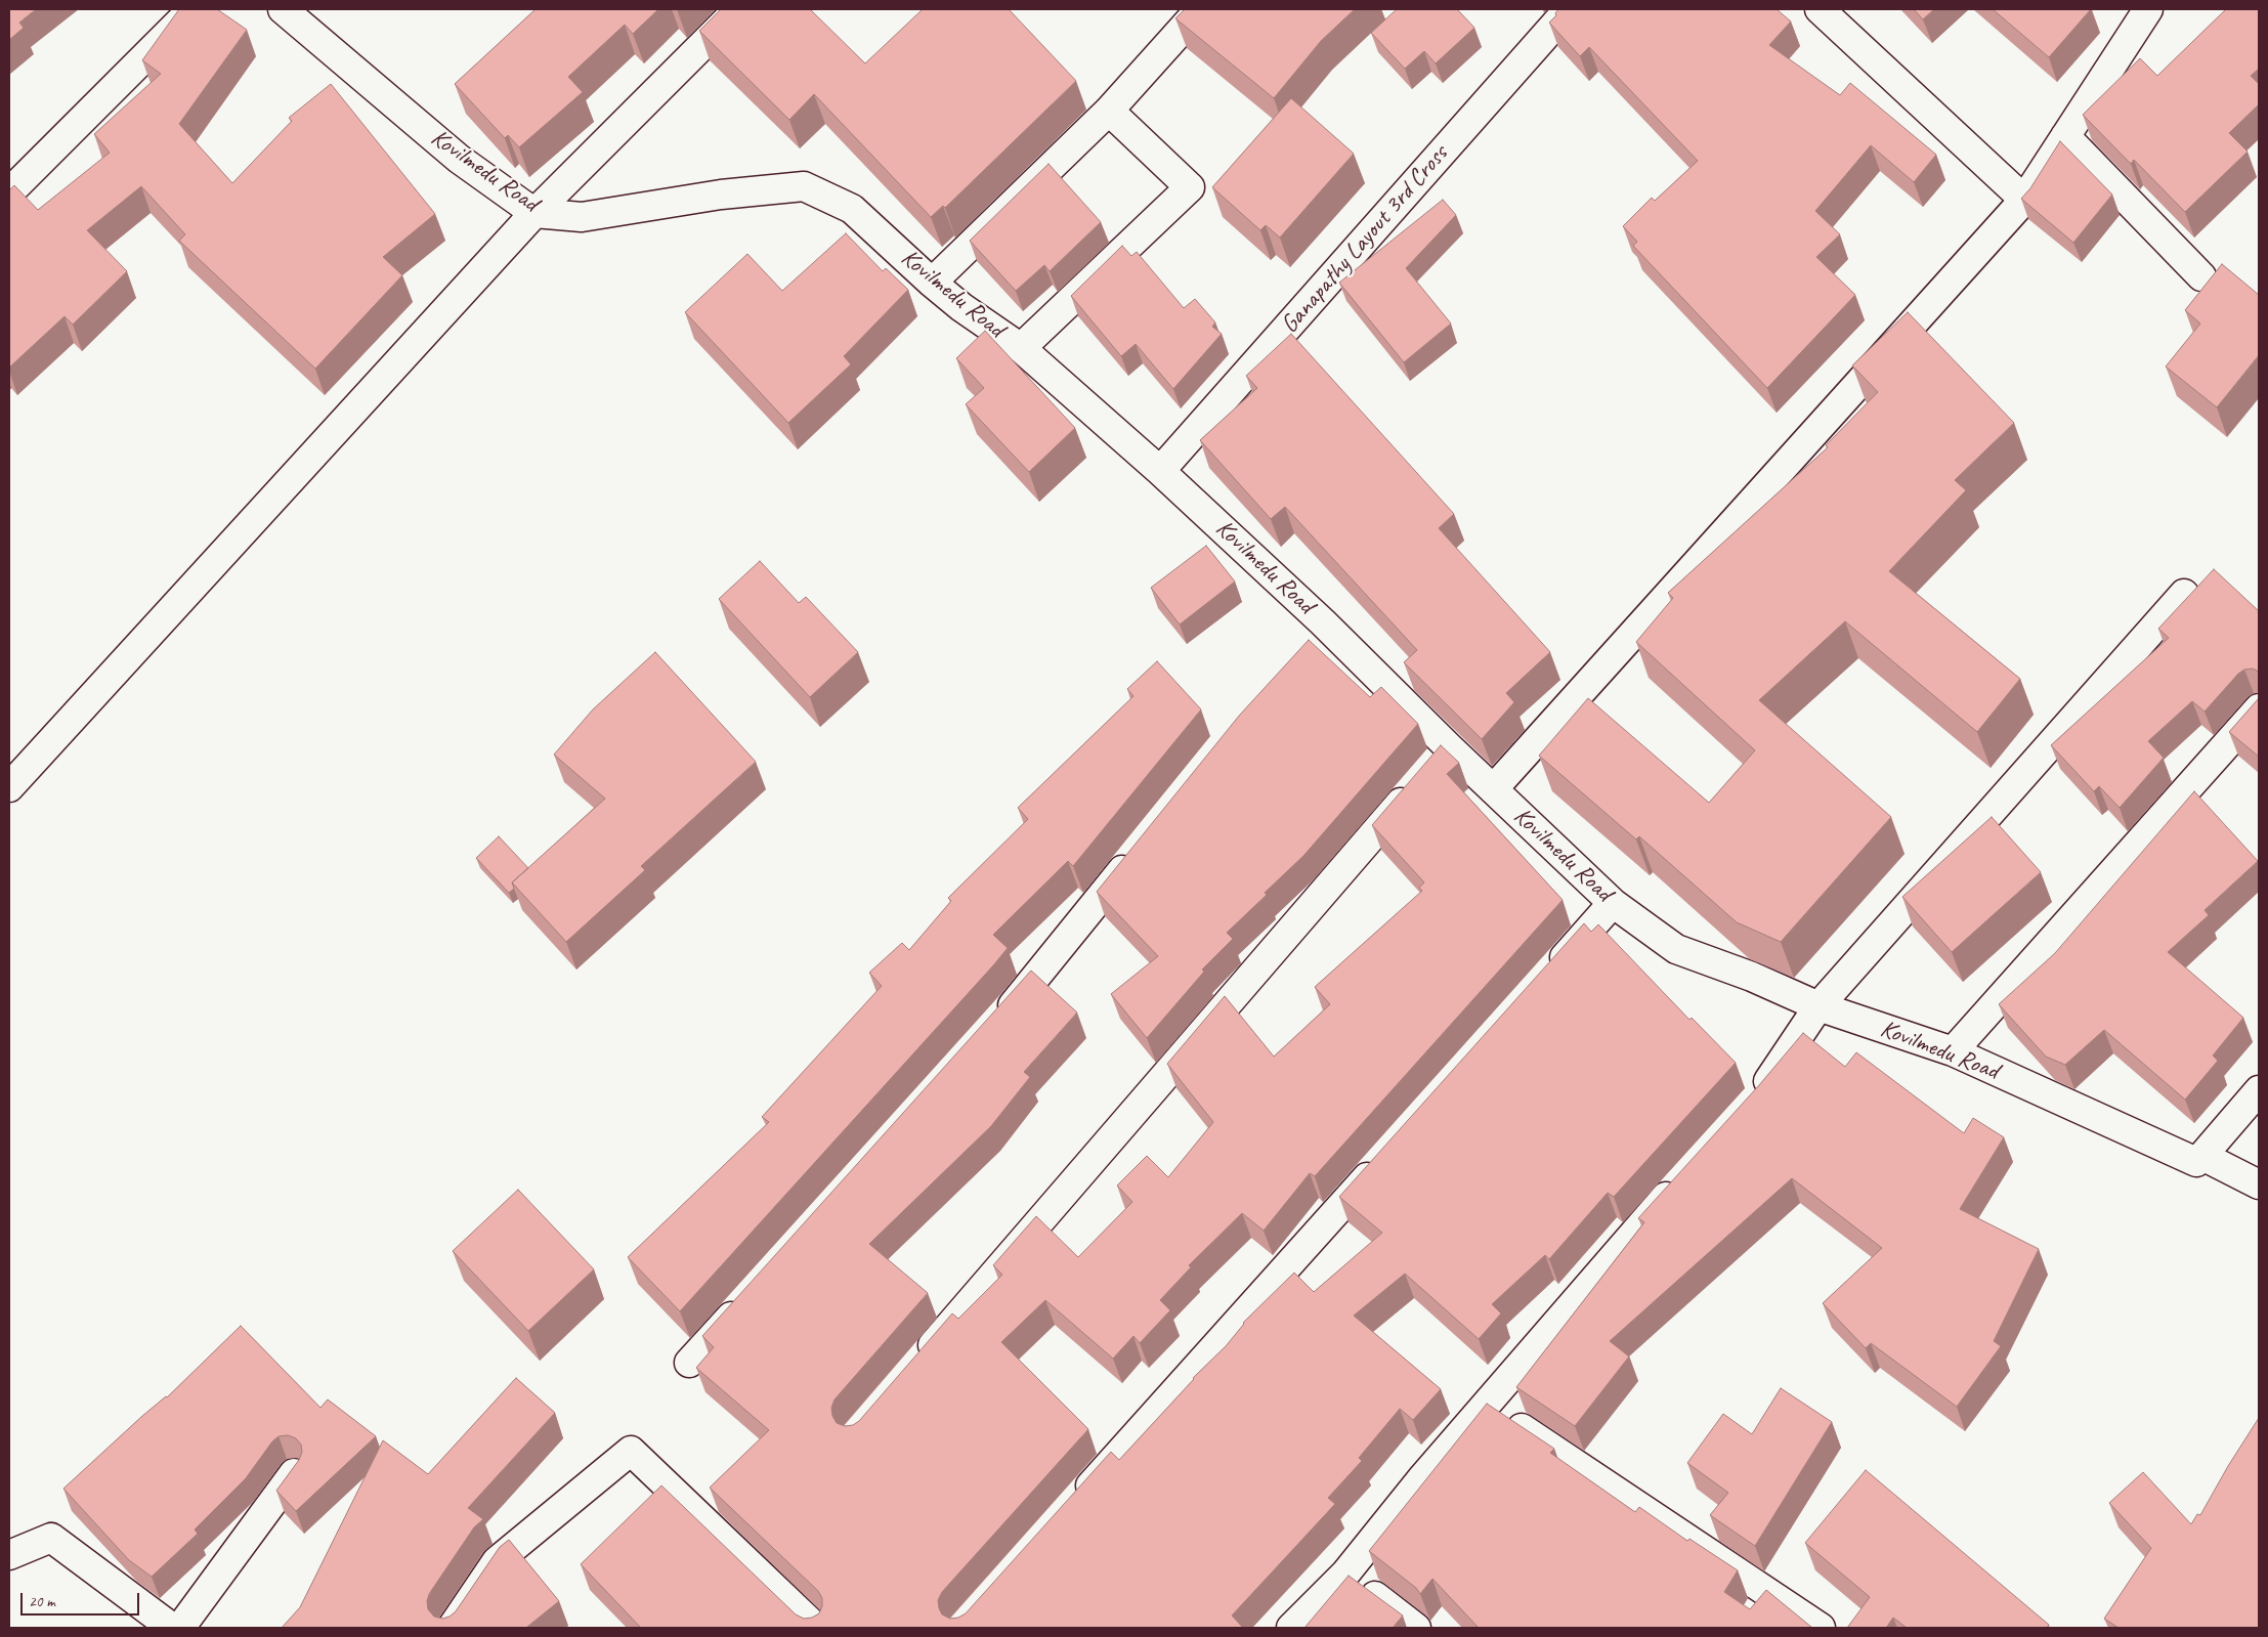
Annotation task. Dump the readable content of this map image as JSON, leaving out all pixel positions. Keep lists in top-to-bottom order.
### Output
{
  "streets": {
    "street": ["Kovilmedu Road", "Ganapathy Layout 3rd Cross"]
  },
  "crossings": [
    ["Kovilmedu Road", "Ganapathy Layout 3rd Cross"]
  ],
  "scale_bar": "20 m"
}
